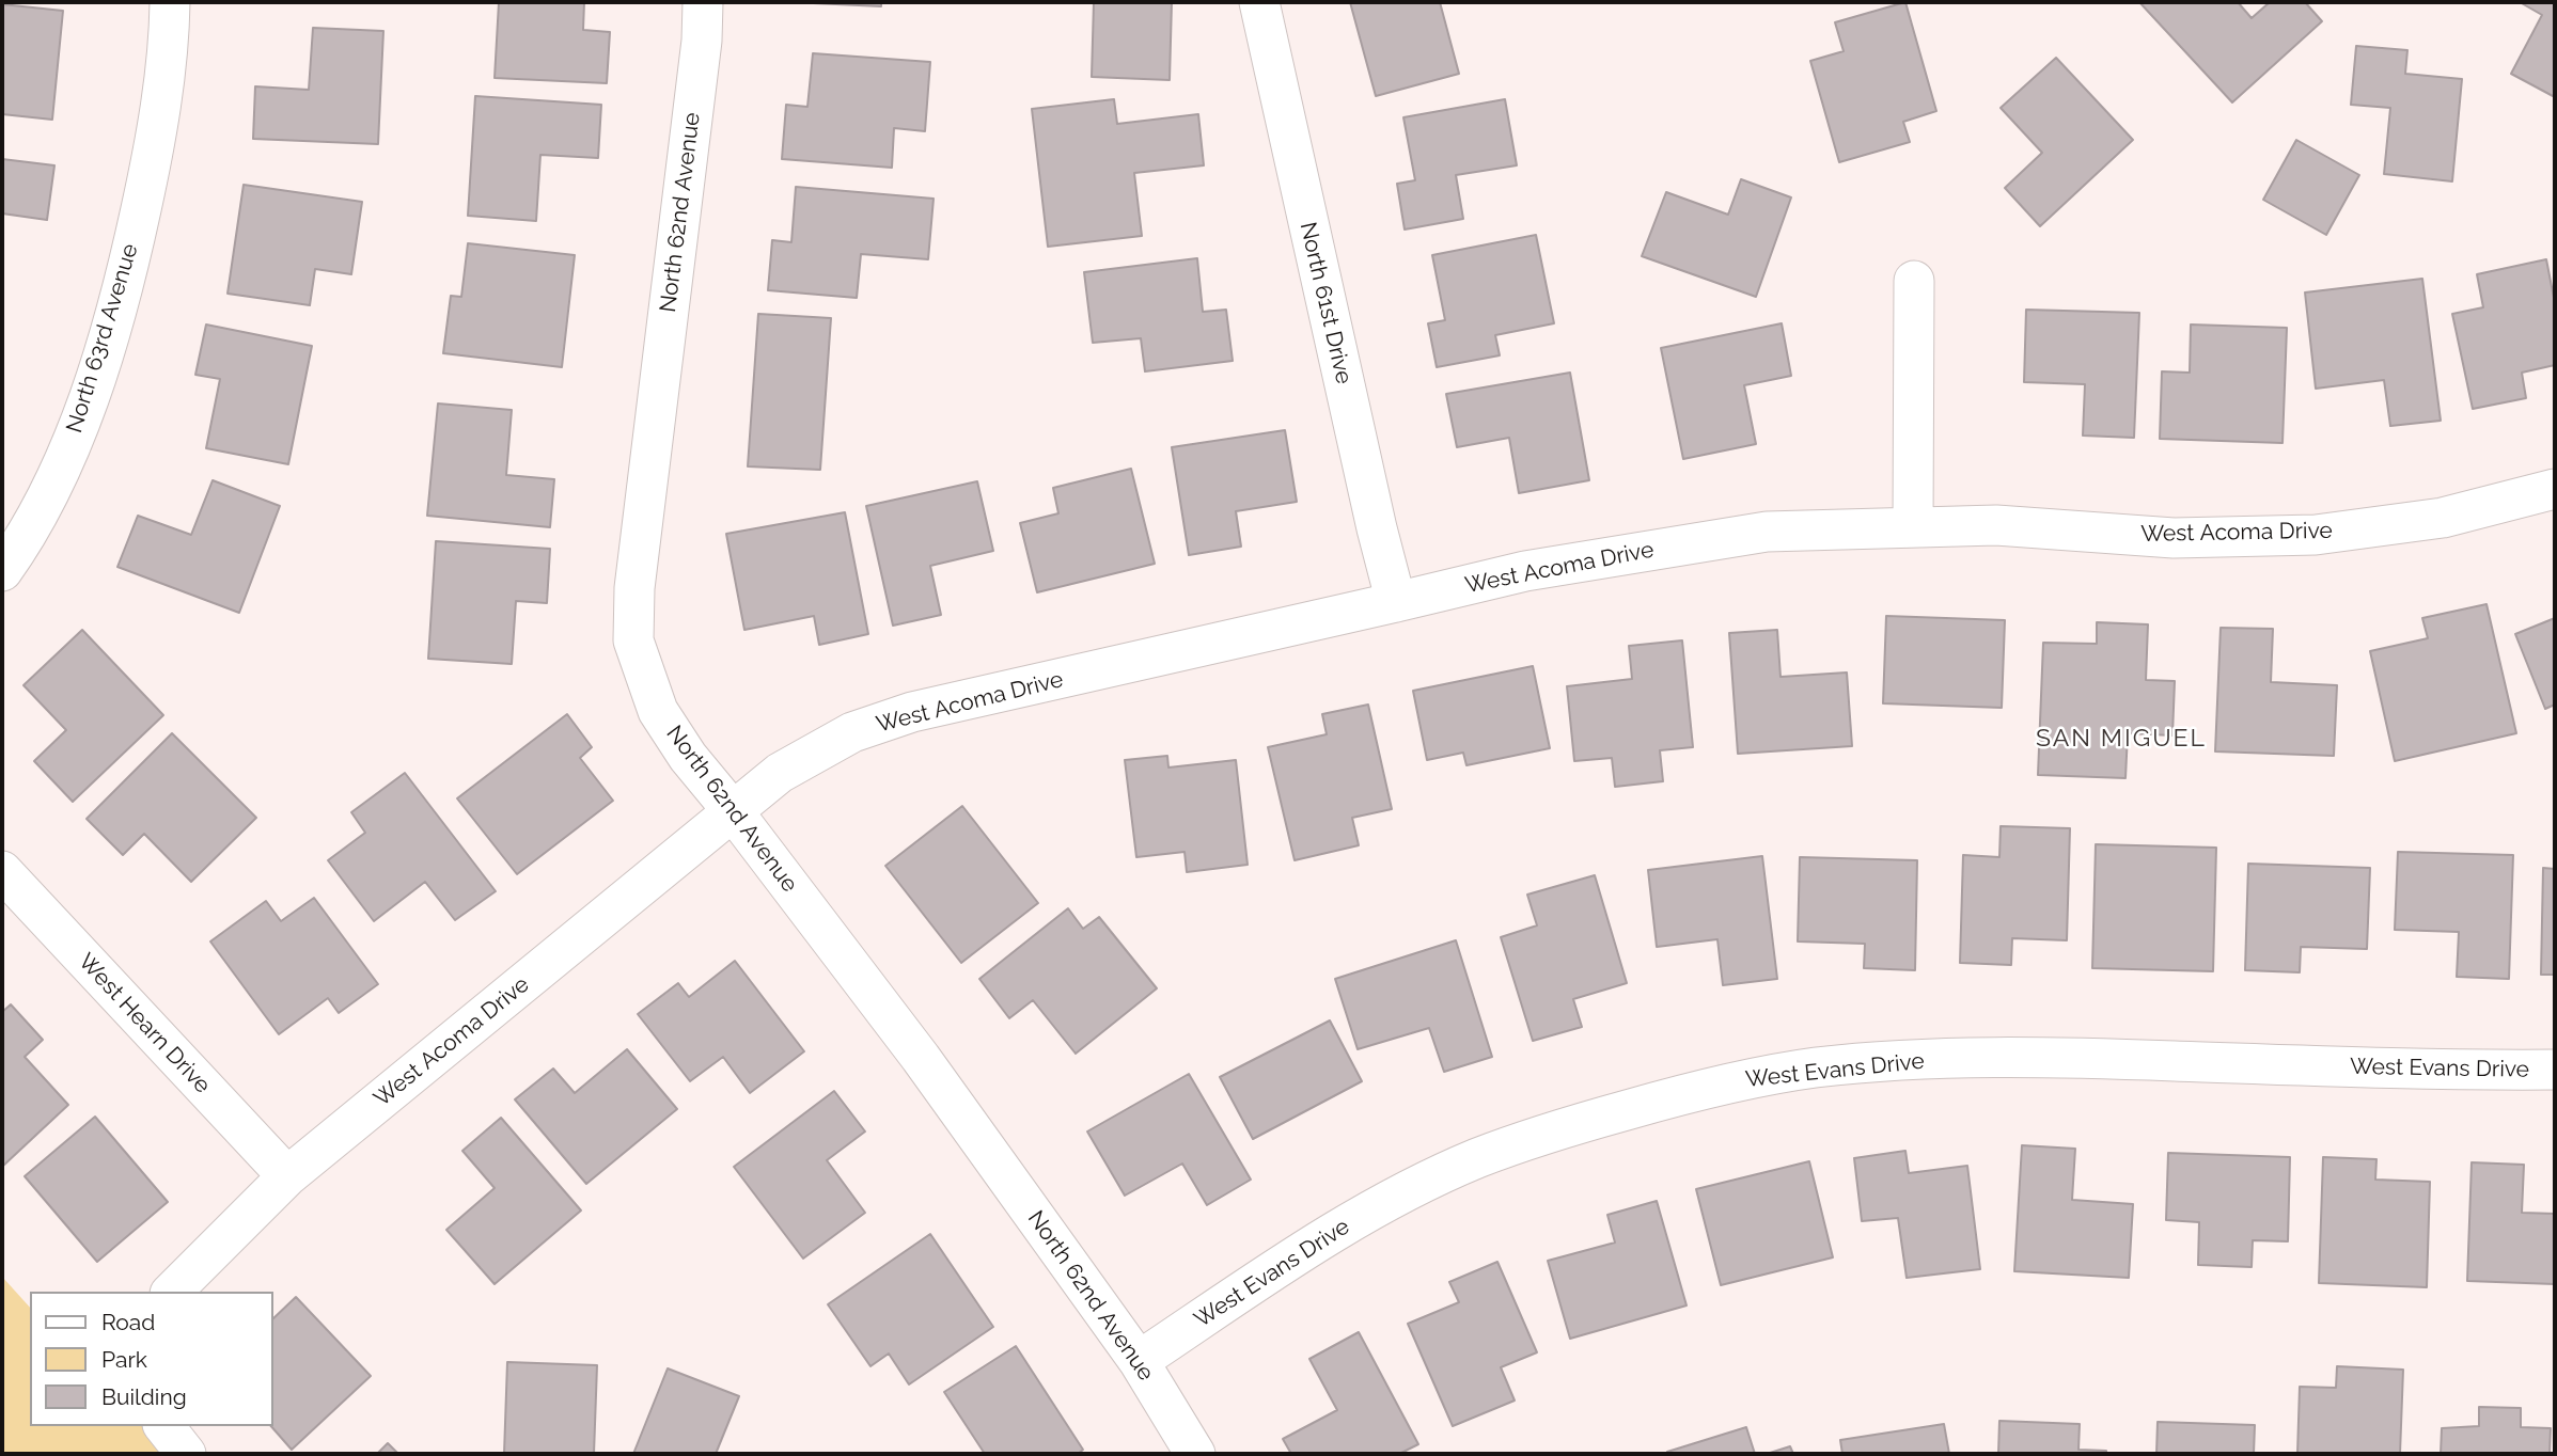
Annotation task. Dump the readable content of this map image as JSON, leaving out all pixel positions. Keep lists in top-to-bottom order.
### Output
{
  "streets": {
    "street": [
      "North 62nd Avenue",
      "North 61st Drive",
      "North 63rd Avenue",
      "West Acoma Drive",
      "West Hearn Drive",
      "West Evans Drive"
    ]
  },
  "crossings": [
    ["North 62nd Avenue", "West Acoma Drive"],
    ["North 62nd Avenue", "West Evans Drive"],
    ["North 61st Drive", "West Acoma Drive"],
    ["West Acoma Drive", "West Hearn Drive"]
  ],
  "districts": ["SAN MIGUEL"],
  "legend": ["Road", "Park", "Building"]
}
